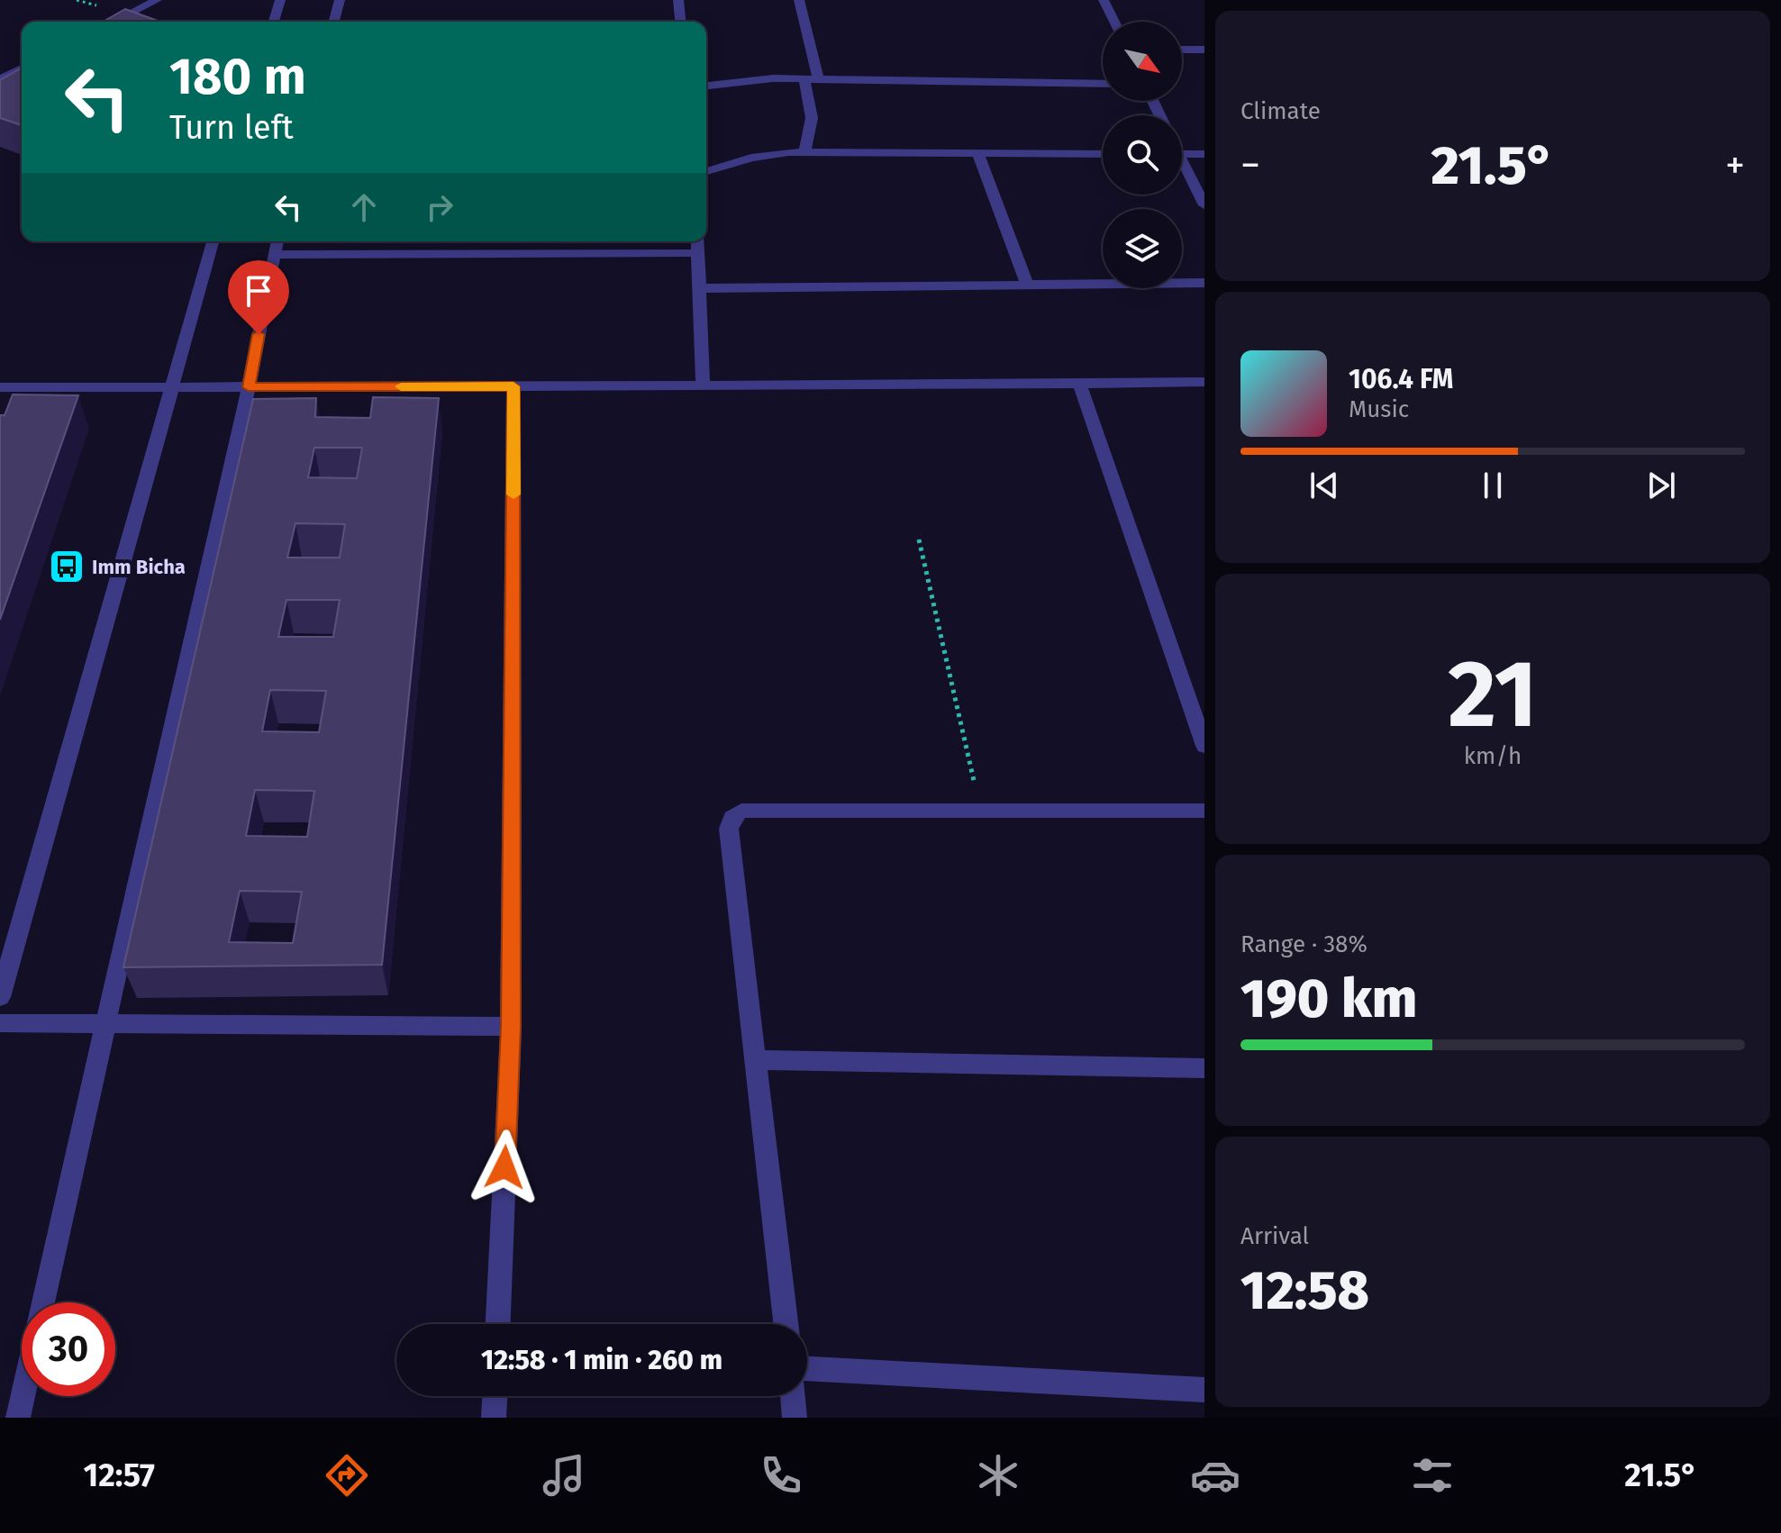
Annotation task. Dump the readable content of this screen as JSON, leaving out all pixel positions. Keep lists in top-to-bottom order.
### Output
{
  "places": {
    "bus stop": ["Imm Bicha"]
  },
  "north": "bottom right",
  "page": {
    "tile": [
      "Climate",
      ["21", "km/h"],
      ["Range · 38%", "190 km"],
      ["Arrival", "12:58"]
    ],
    "turn": ["180 m", "Turn left"],
    "heat": ["−", "21.5°", "+"],
    "song": ["106.4 FM", "Music"],
    "limit": "30",
    "trip": "12:58 · 1 min · 260 m",
    "tabs": ["12:57", "21.5°"]
  }
}
